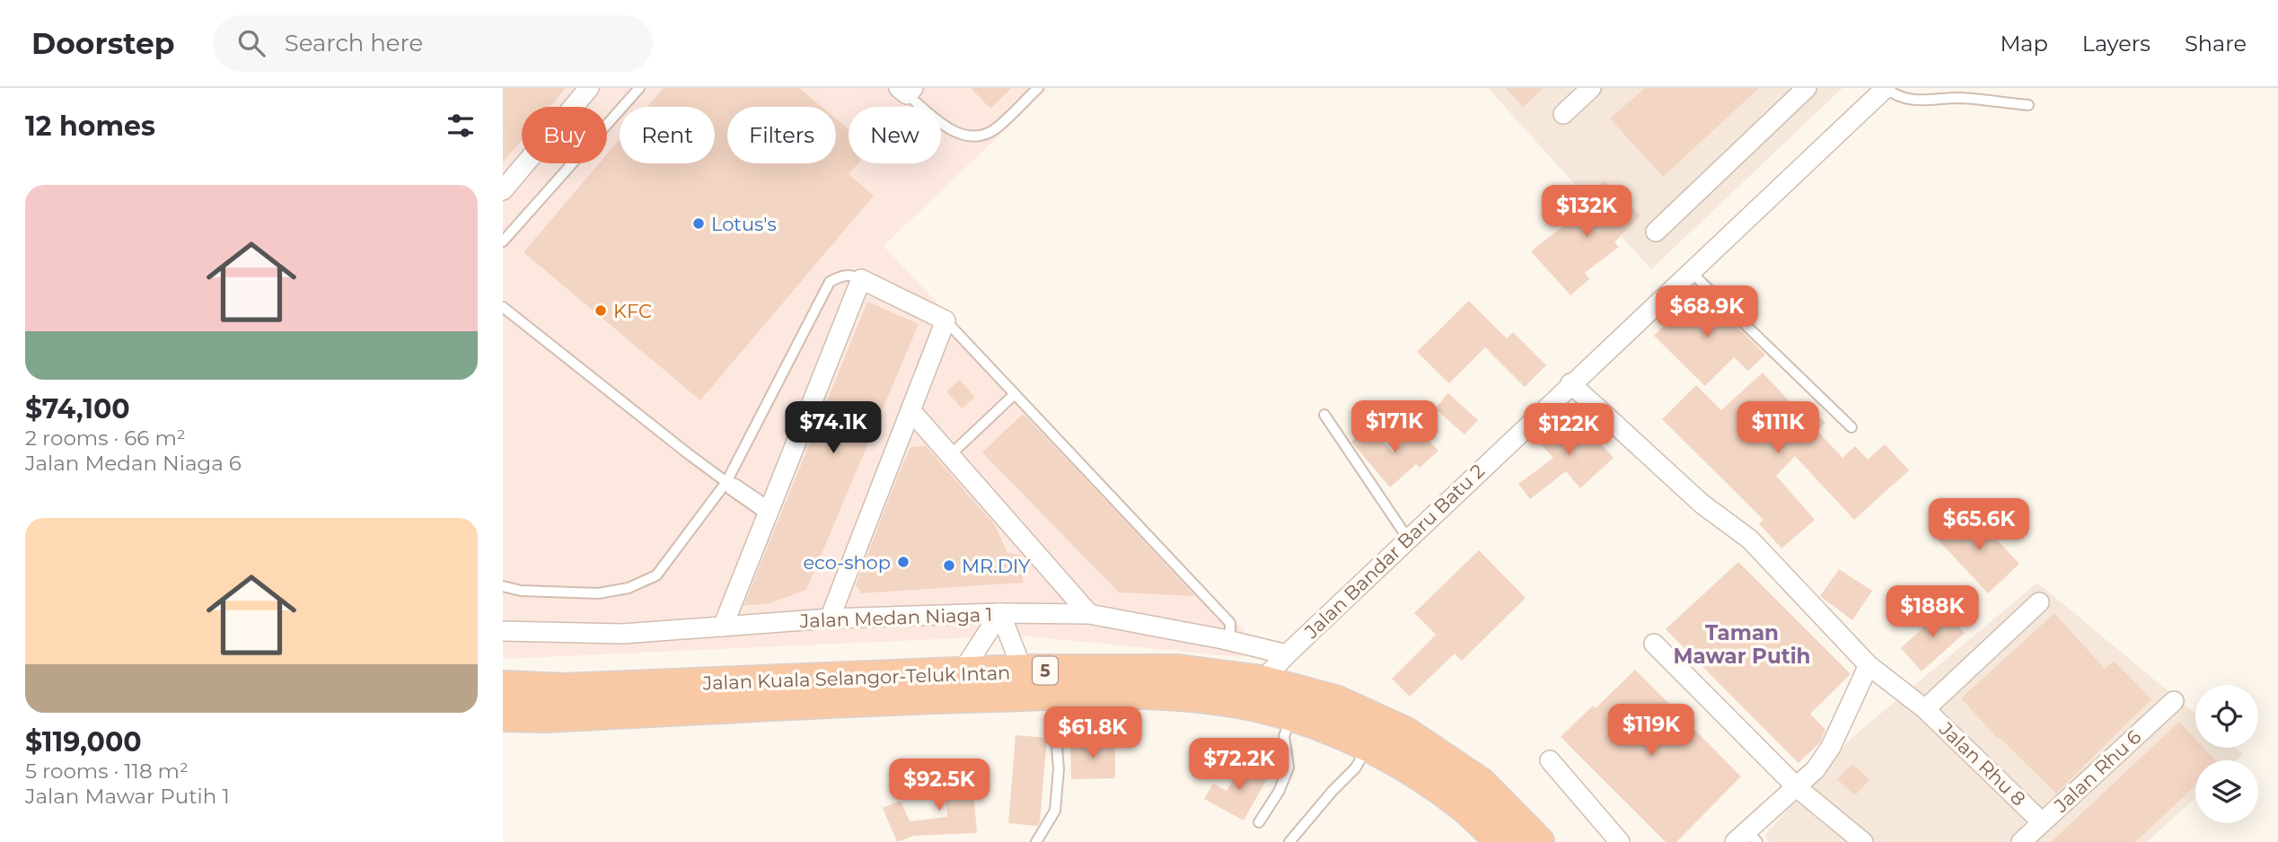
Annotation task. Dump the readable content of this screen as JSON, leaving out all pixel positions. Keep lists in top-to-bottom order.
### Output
{
  "streets": {
    "highway": ["5", "Jalan Kuala Selangor-Teluk Intan"],
    "street": [
      "Jalan Bandar Baru Batu 2",
      "Jalan Medan Niaga 1",
      "Jalan Rhu 8",
      "Jalan Rhu 6"
    ]
  },
  "crossings": [
    ["Jalan Bandar Baru Batu 2", "Jalan Medan Niaga 1"],
    ["Jalan Bandar Baru Batu 2", "Jalan Kuala Selangor-Teluk Intan"],
    ["Jalan Rhu 8", "Jalan Rhu 6"]
  ],
  "districts": ["Taman Mawar Putih"],
  "places": [
    "Lotus's",
    "KFC",
    "eco-shop",
    "MR.DIY"
  ],
  "page": {
    "header": "Doorstep",
    "search": "Search here",
    "nav": ["Map", "Layers", "Share"],
    "heading": "12 homes",
    "chip": [
      "Buy",
      "Rent",
      "Filters",
      "New"
    ],
    "list": [
      {
        "name": "$74,100",
        "note": "2 rooms · 66 m² · Jalan Medan Niaga 6"
      },
      {
        "name": "$119,000",
        "note": "5 rooms · 118 m² · Jalan Mawar Putih 1"
      }
    ],
    "price": [
      "$132K",
      "$68.9K",
      "$171K",
      "$74.1K",
      "$111K",
      "$122K",
      "$65.6K",
      "$188K",
      "$119K",
      "$61.8K",
      "$72.2K",
      "$92.5K"
    ]
  }
}
